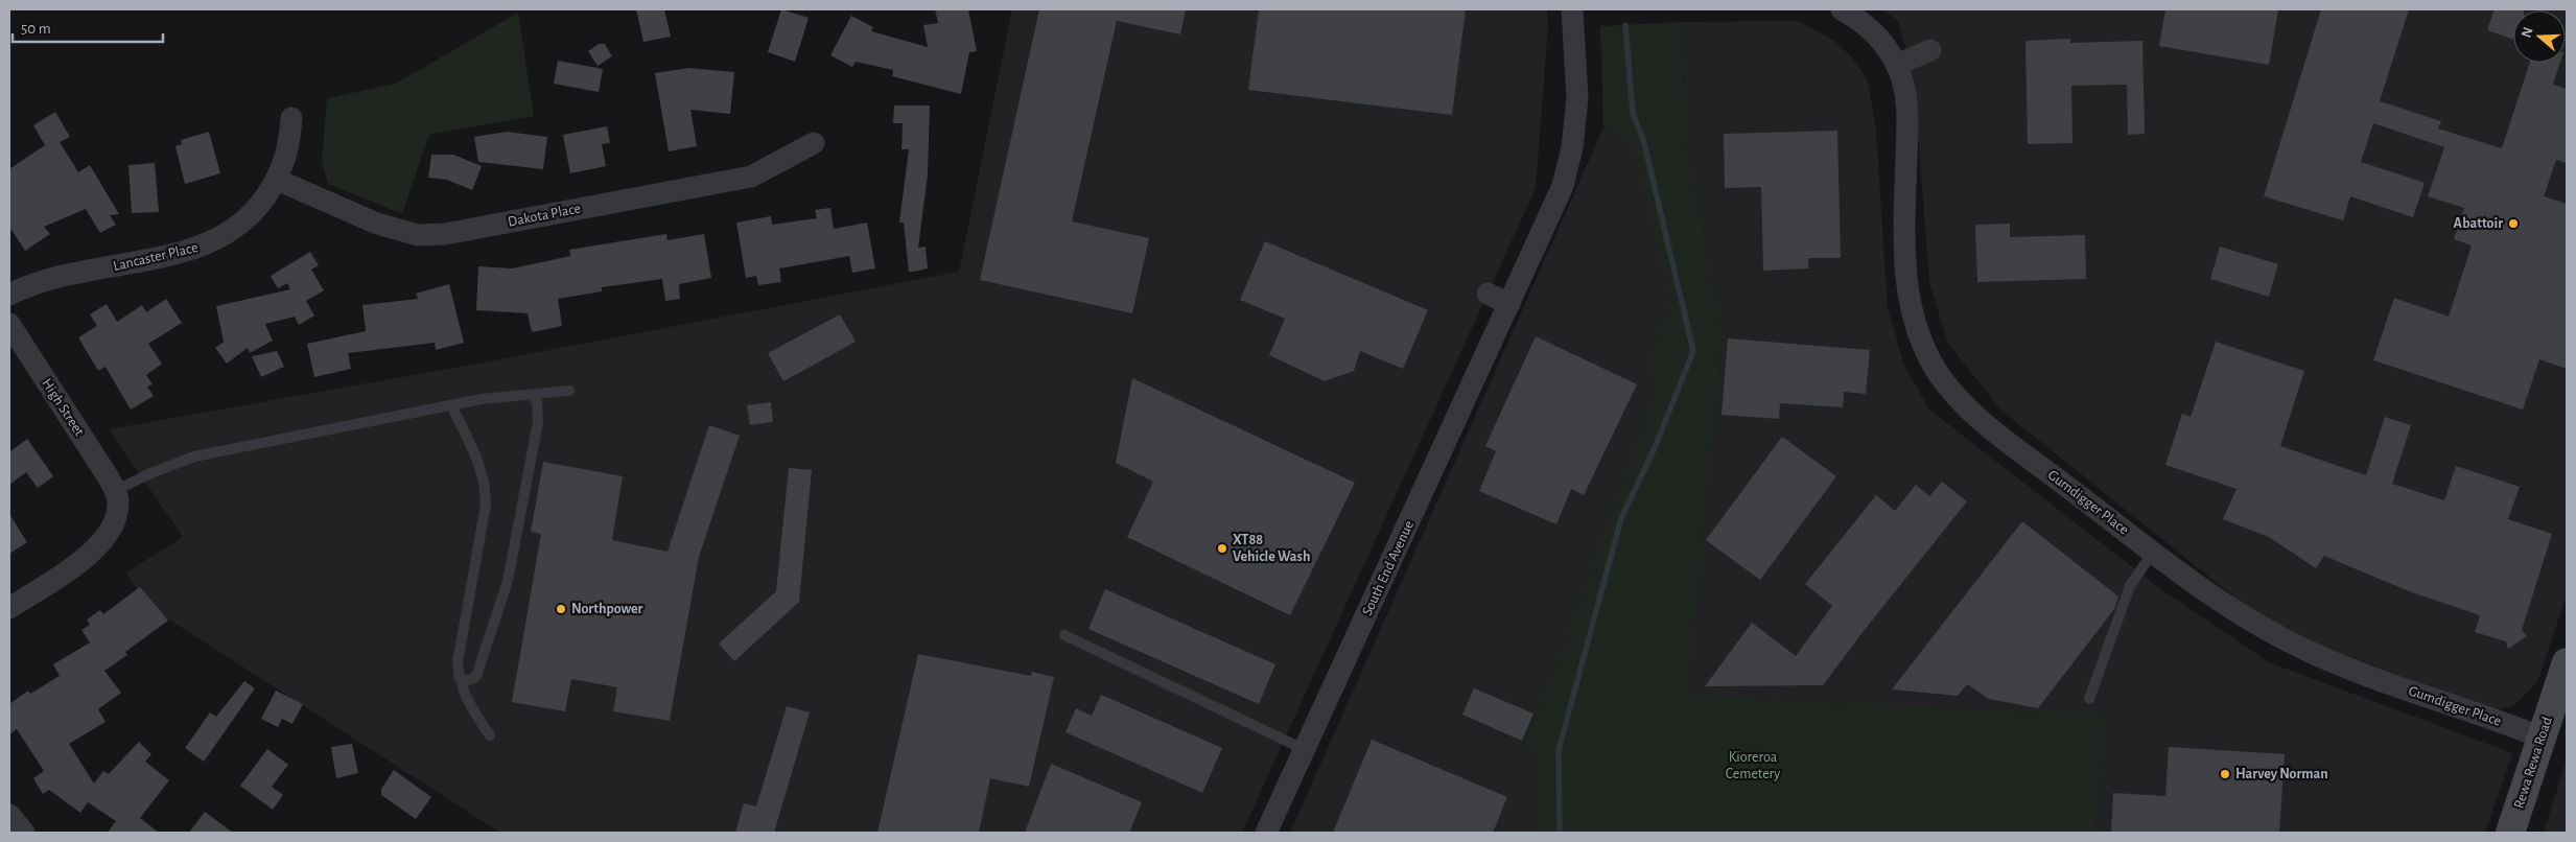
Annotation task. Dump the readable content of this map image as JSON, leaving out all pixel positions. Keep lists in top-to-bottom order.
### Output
{
  "streets": {
    "main road": ["Rewa Rewa Road"],
    "street": [
      "Dakota Place",
      "Lancaster Place",
      "High Street",
      "Gumdigger Place",
      "South End Avenue"
    ]
  },
  "crossings": [
    ["Dakota Place", "Lancaster Place"],
    ["Gumdigger Place", "Rewa Rewa Road"]
  ],
  "parks": ["Kioreroa Cemetery"],
  "places": [
    "Abattoir",
    "XT88 Vehicle Wash",
    "Northpower",
    "Harvey Norman"
  ],
  "scale_bar": "50 m",
  "north": "left"
}
